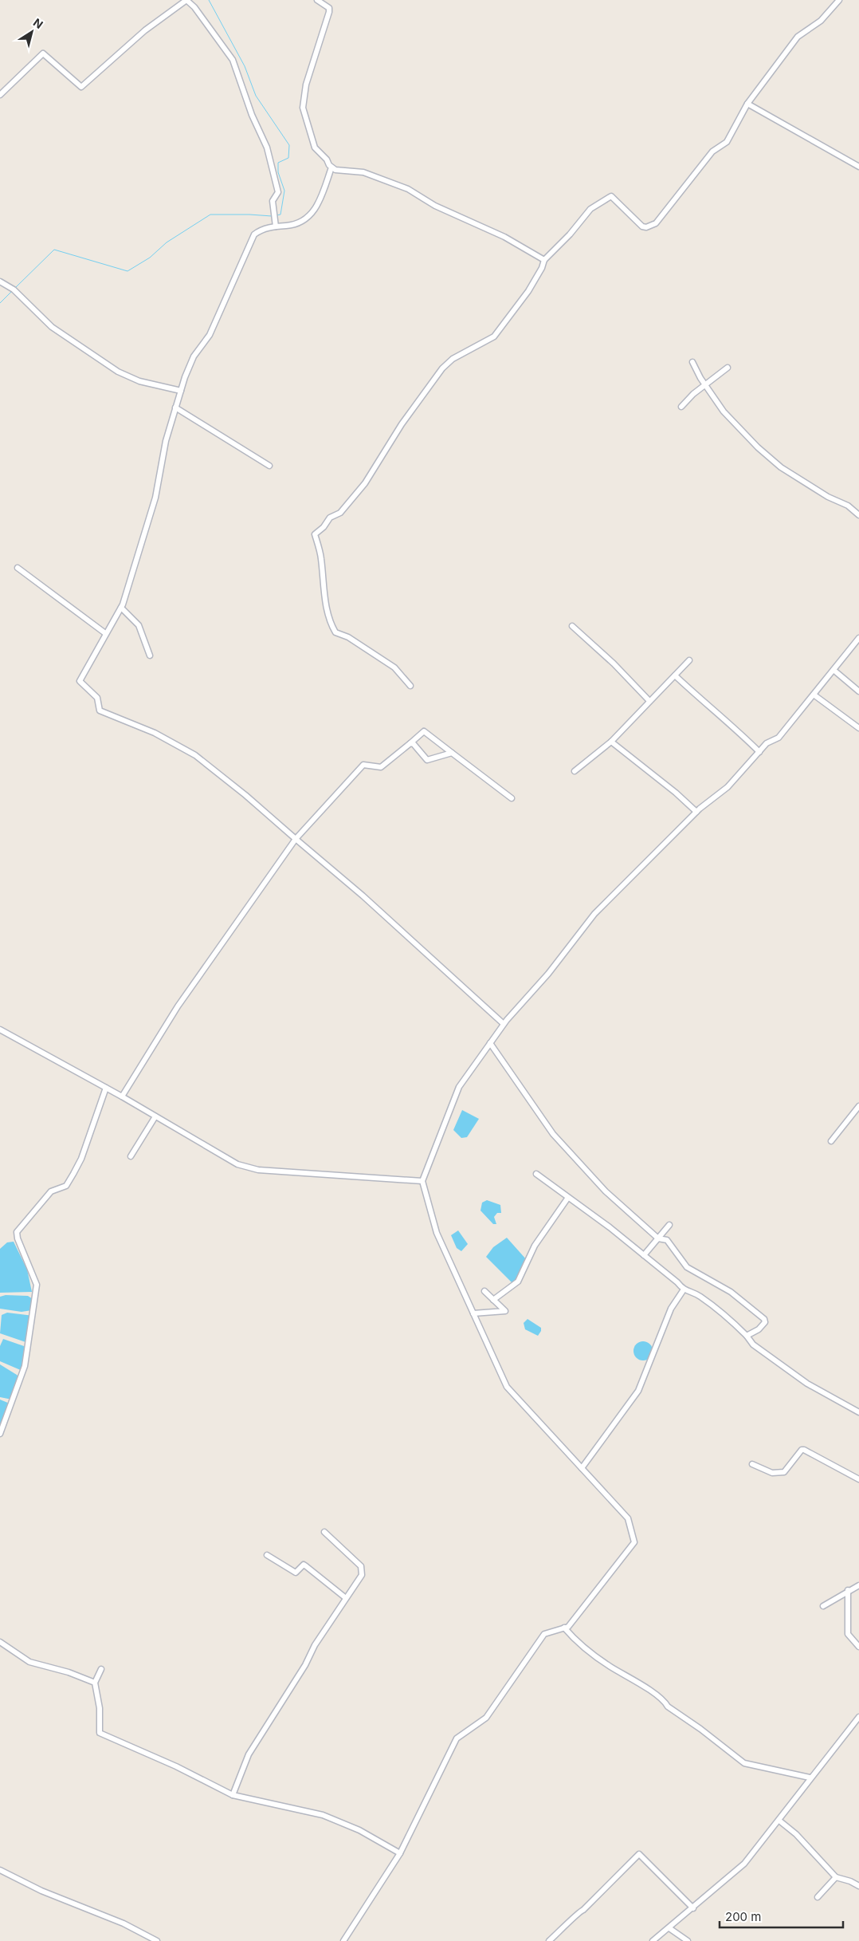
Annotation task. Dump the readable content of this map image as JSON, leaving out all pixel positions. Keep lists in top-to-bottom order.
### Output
{
  "scale_bar": "200 m",
  "north": "top right"
}
